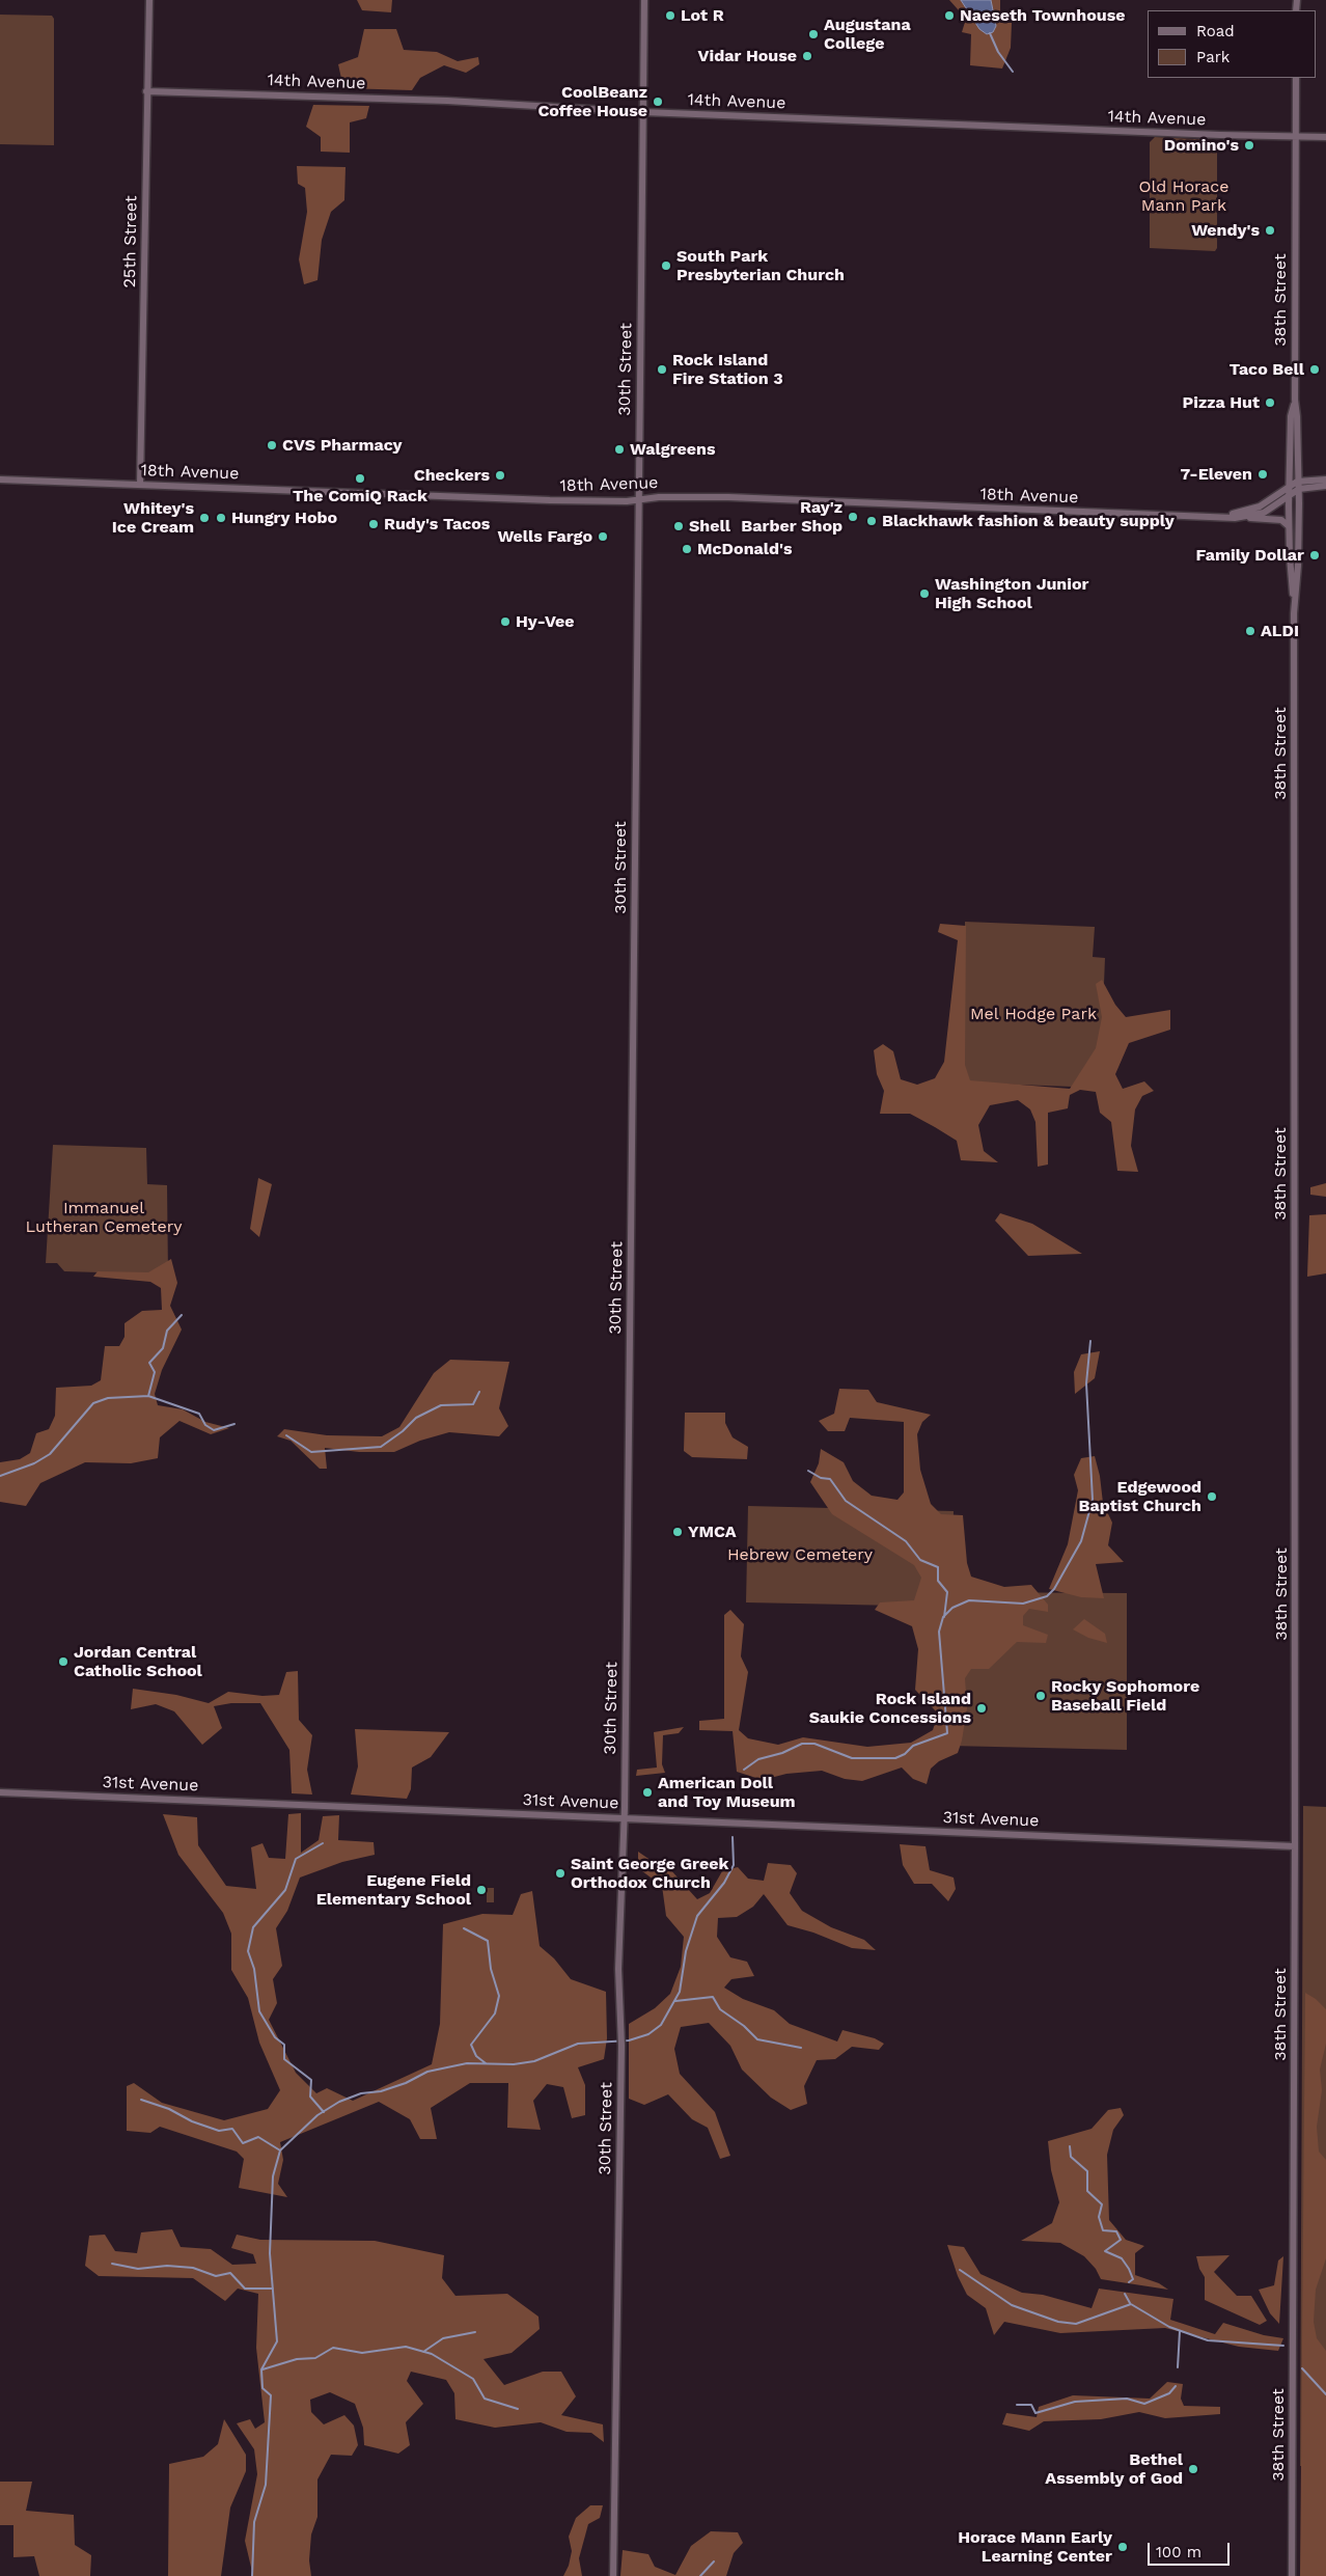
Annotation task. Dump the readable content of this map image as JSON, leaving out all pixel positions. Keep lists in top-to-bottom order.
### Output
{
  "streets": {
    "street": [
      "14th Avenue",
      "25th Street",
      "38th Street",
      "30th Street",
      "18th Avenue",
      "31st Avenue"
    ]
  },
  "crossings": [
    ["14th Avenue", "25th Street"],
    ["14th Avenue", "38th Street"],
    ["14th Avenue", "30th Street"],
    ["25th Street", "18th Avenue"],
    ["38th Street", "18th Avenue"],
    ["38th Street", "31st Avenue"],
    ["30th Street", "18th Avenue"],
    ["30th Street", "31st Avenue"]
  ],
  "parks": [
    "Old Horace Mann Park",
    "Mel Hodge Park",
    "Immanuel Lutheran Cemetery",
    "Hebrew Cemetery"
  ],
  "places": [
    "Lot R",
    "Naeseth Townhouse",
    "Augustana College",
    "Vidar House",
    "CoolBeanz Coffee House",
    "Domino's",
    "Wendy's",
    "South Park Presbyterian Church",
    "Rock Island Fire Station 3",
    "Taco Bell",
    "Pizza Hut",
    "CVS Pharmacy",
    "Walgreens",
    "7-Eleven",
    "Checkers",
    "The ComiQ Rack",
    "Ray'z Barber Shop",
    "Whitey's Ice Cream",
    "Hungry Hobo",
    "Blackhawk fashion & beauty supply",
    "Rudy's Tacos",
    "Shell",
    "Wells Fargo",
    "McDonald's",
    "Family Dollar",
    "Washington Junior High School",
    "Hy-Vee",
    "ALDI",
    "Edgewood Baptist Church",
    "YMCA",
    "Jordan Central Catholic School",
    "Rocky Sophomore Baseball Field",
    "Rock Island Saukie Concessions",
    "American Doll and Toy Museum",
    "Saint George Greek Orthodox Church",
    "Eugene Field Elementary School",
    "Bethel Assembly of God",
    "Horace Mann Early Learning Center"
  ],
  "legend": ["Road", "Park"],
  "scale_bar": "100 m"
}
